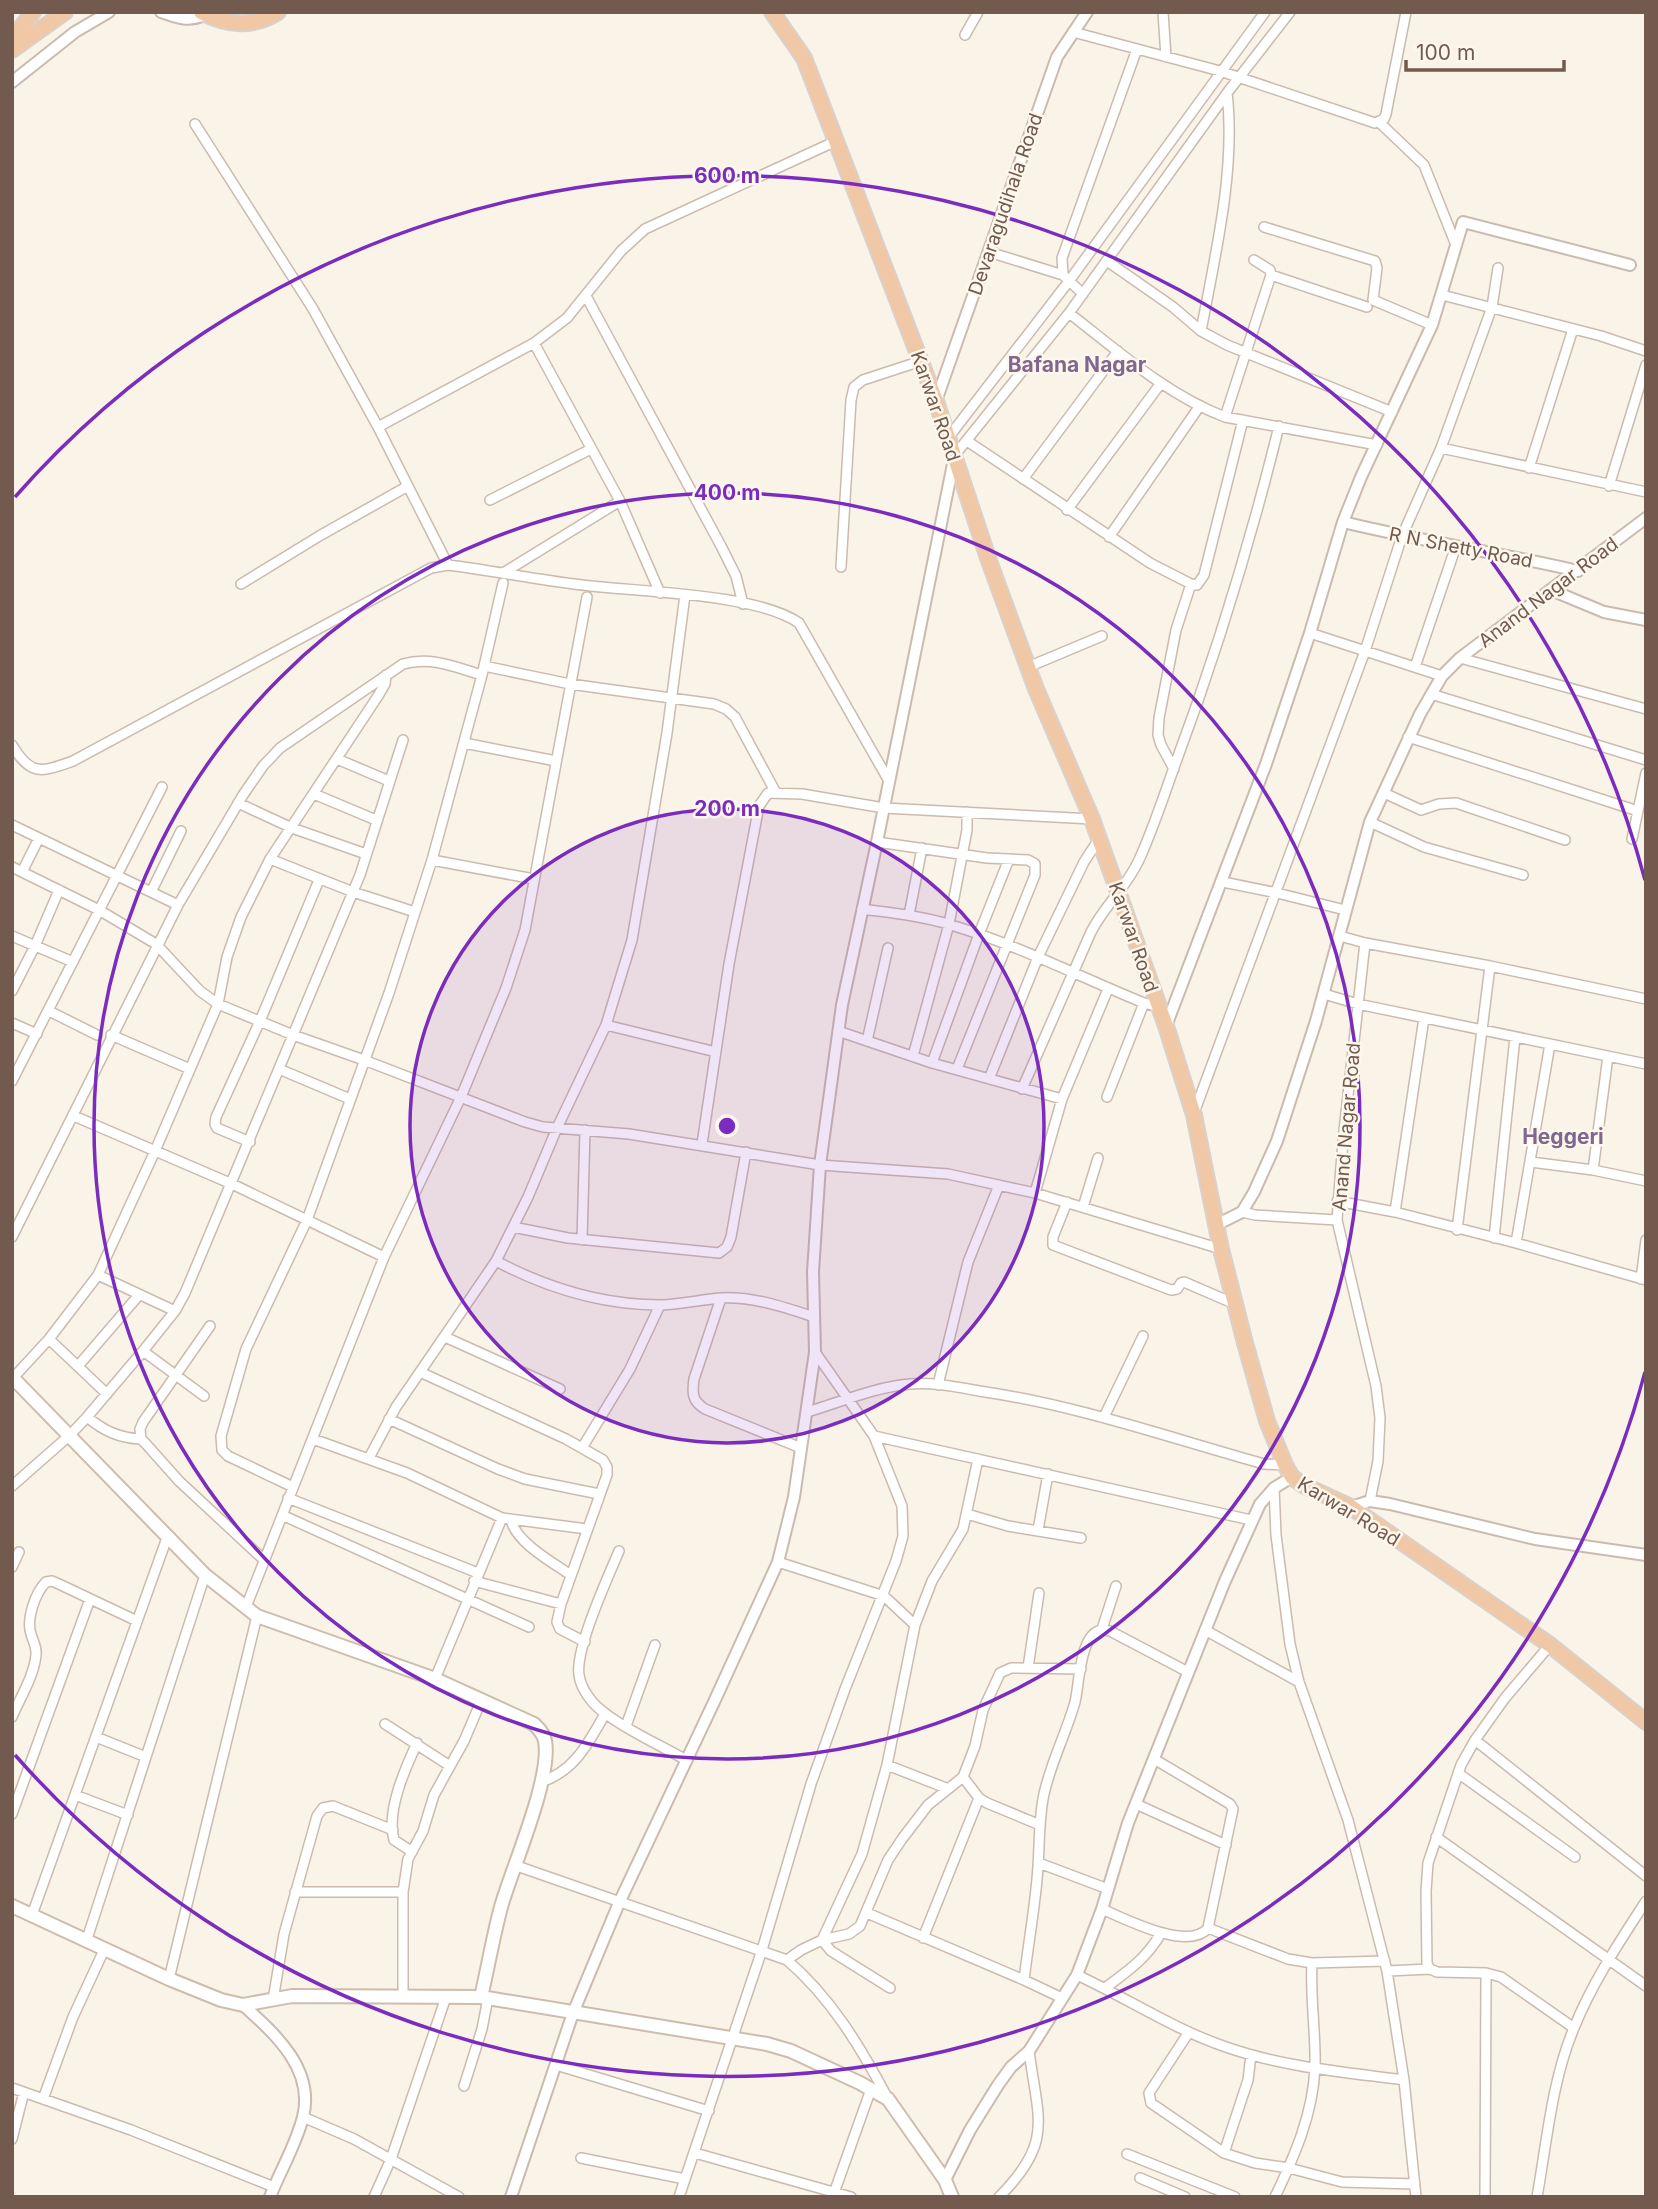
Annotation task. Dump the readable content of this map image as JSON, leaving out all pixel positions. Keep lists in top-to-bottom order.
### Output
{
  "streets": {
    "highway": ["Karwar Road"],
    "street": ["Devaragudihala Road", "R N Shetty Road", "Anand Nagar Road"]
  },
  "crossings": [
    ["Devaragudihala Road", "Karwar Road"],
    ["R N Shetty Road", "Anand Nagar Road"]
  ],
  "districts": ["Bafana Nagar", "Heggeri"],
  "scale_bar": "100 m",
  "rings": ["600 m", "400 m", "200 m"]
}
